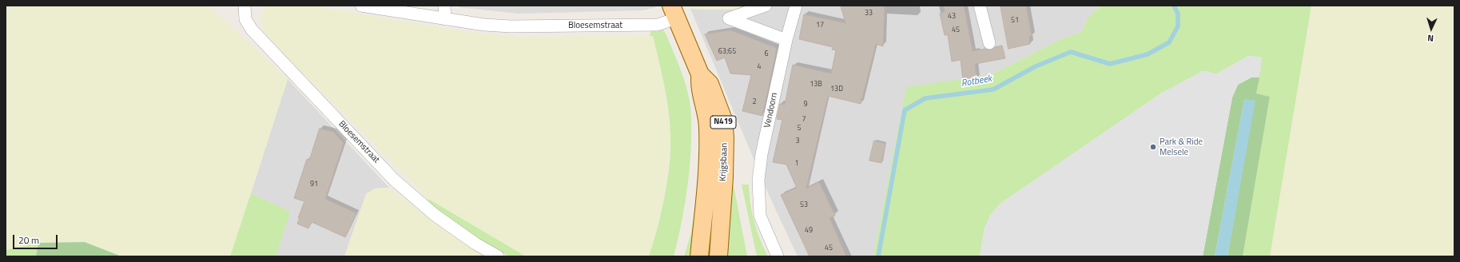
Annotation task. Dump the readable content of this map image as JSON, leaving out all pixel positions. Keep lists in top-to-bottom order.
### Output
{
  "streets": {
    "main road": ["N419", "Krijgsbaan"],
    "street": ["Bloesemstraat", "Vendoorn"]
  },
  "crossings": [
    ["Bloesemstraat", "Krijgsbaan"]
  ],
  "water": ["Rotbeek"],
  "places": ["Park & Ride Melsele"],
  "house_numbers": [
    "33",
    "43",
    "51",
    "17",
    "45",
    "63;65",
    "6",
    "4",
    "13B",
    "13D",
    "2",
    "9",
    "7",
    "5",
    "3",
    "1",
    "91",
    "53",
    "49",
    "45"
  ],
  "scale_bar": "20 m",
  "north": "bottom"
}
